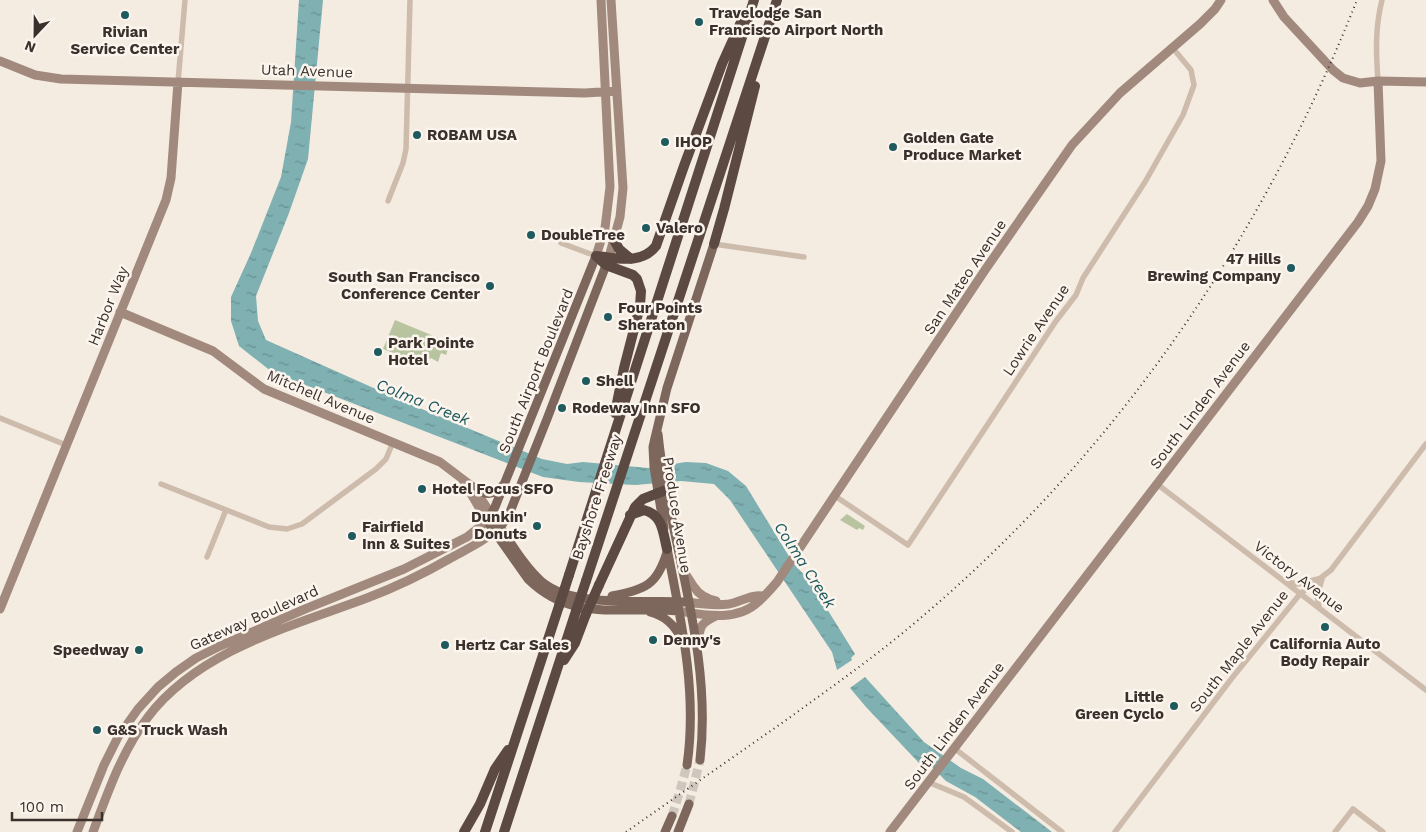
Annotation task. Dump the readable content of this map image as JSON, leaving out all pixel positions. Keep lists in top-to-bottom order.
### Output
{
  "streets": {
    "highway": ["Bayshore Freeway"],
    "main road": ["South Airport Boulevard", "Produce Avenue"],
    "street": [
      "Utah Avenue",
      "San Mateo Avenue",
      "Harbor Way",
      "Lowrie Avenue",
      "Mitchell Avenue",
      "South Linden Avenue",
      "Victory Avenue",
      "Gateway Boulevard",
      "South Maple Avenue"
    ]
  },
  "crossings": [
    ["Utah Avenue", "Harbor Way"],
    ["Utah Avenue", "South Airport Boulevard"],
    ["San Mateo Avenue", "Lowrie Avenue"],
    ["San Mateo Avenue", "Produce Avenue"],
    ["Harbor Way", "Mitchell Avenue"],
    ["South Airport Boulevard", "Mitchell Avenue"],
    ["South Airport Boulevard", "Gateway Boulevard"],
    ["Mitchell Avenue", "Gateway Boulevard"],
    ["South Linden Avenue", "Victory Avenue"],
    ["Victory Avenue", "South Maple Avenue"]
  ],
  "water": ["Colma Creek"],
  "places": [
    "Rivian Service Center",
    "Travelodge San Francisco Airport North",
    "ROBAM USA",
    "IHOP",
    "Golden Gate Produce Market",
    "Valero",
    "DoubleTree",
    "47 Hills Brewing Company",
    "South San Francisco Conference Center",
    "Four Points Sheraton",
    "Park Pointe Hotel",
    "Shell",
    "Rodeway Inn SFO",
    "Hotel Focus SFO",
    "Dunkin' Donuts",
    "Fairfield Inn & Suites",
    "California Auto Body Repair",
    "Denny's",
    "Hertz Car Sales",
    "Speedway",
    "Little Green Cyclo",
    "G&S Truck Wash"
  ],
  "scale_bar": "100 m",
  "north": "bottom"
}
